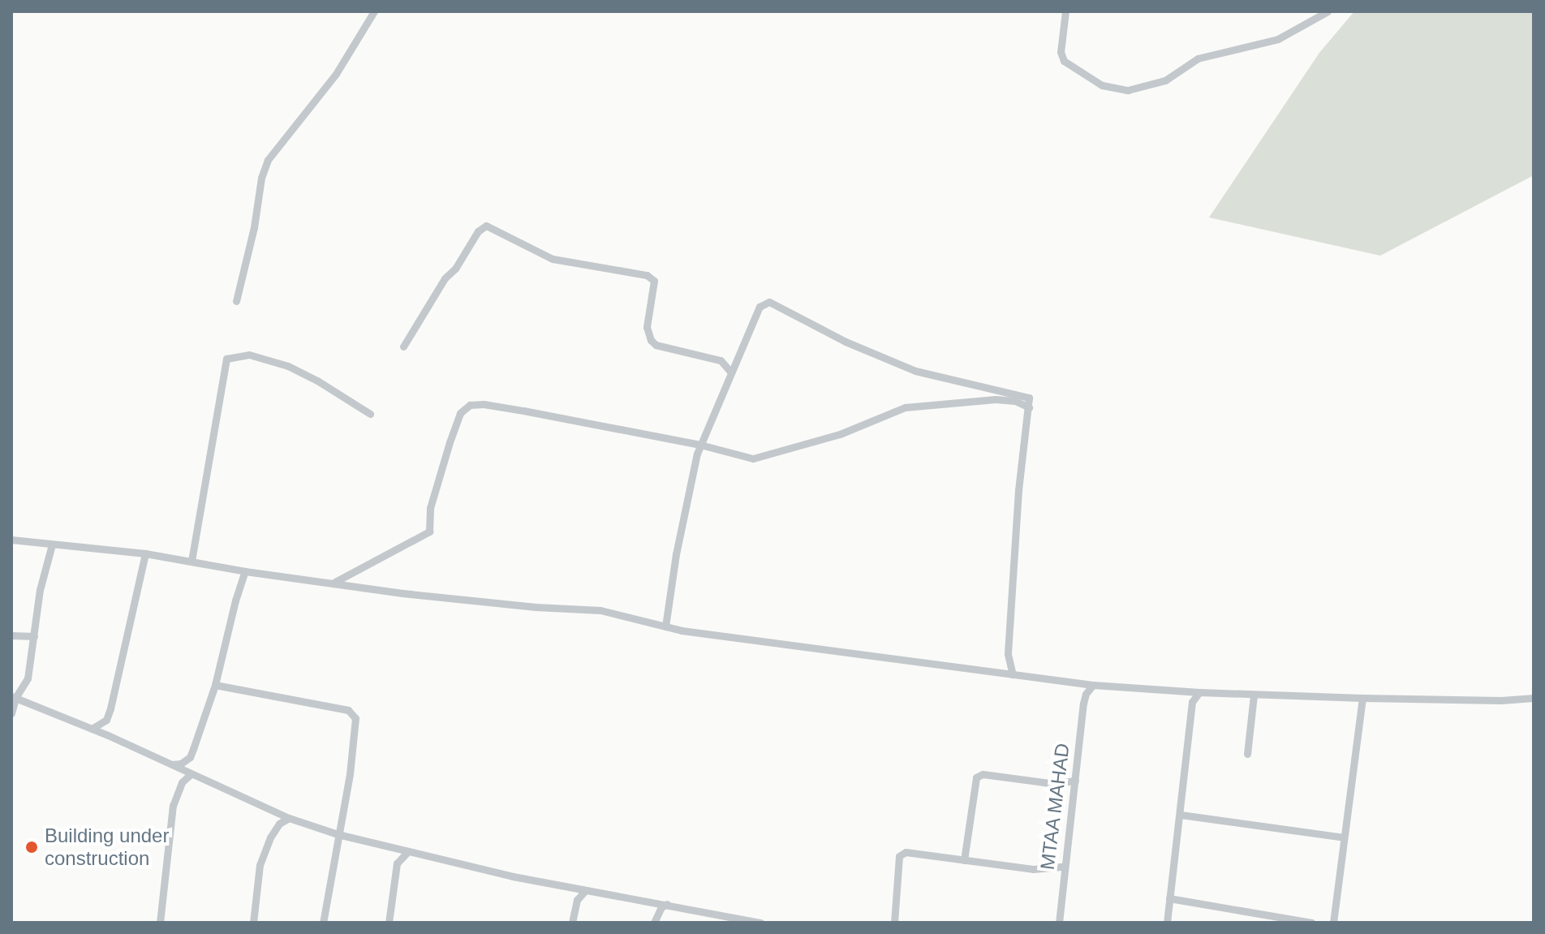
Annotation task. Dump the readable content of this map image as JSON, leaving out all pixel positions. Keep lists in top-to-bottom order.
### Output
{
  "streets": {
    "street": ["MTAA MAHAD"]
  },
  "places": ["Building under construction"]
}
